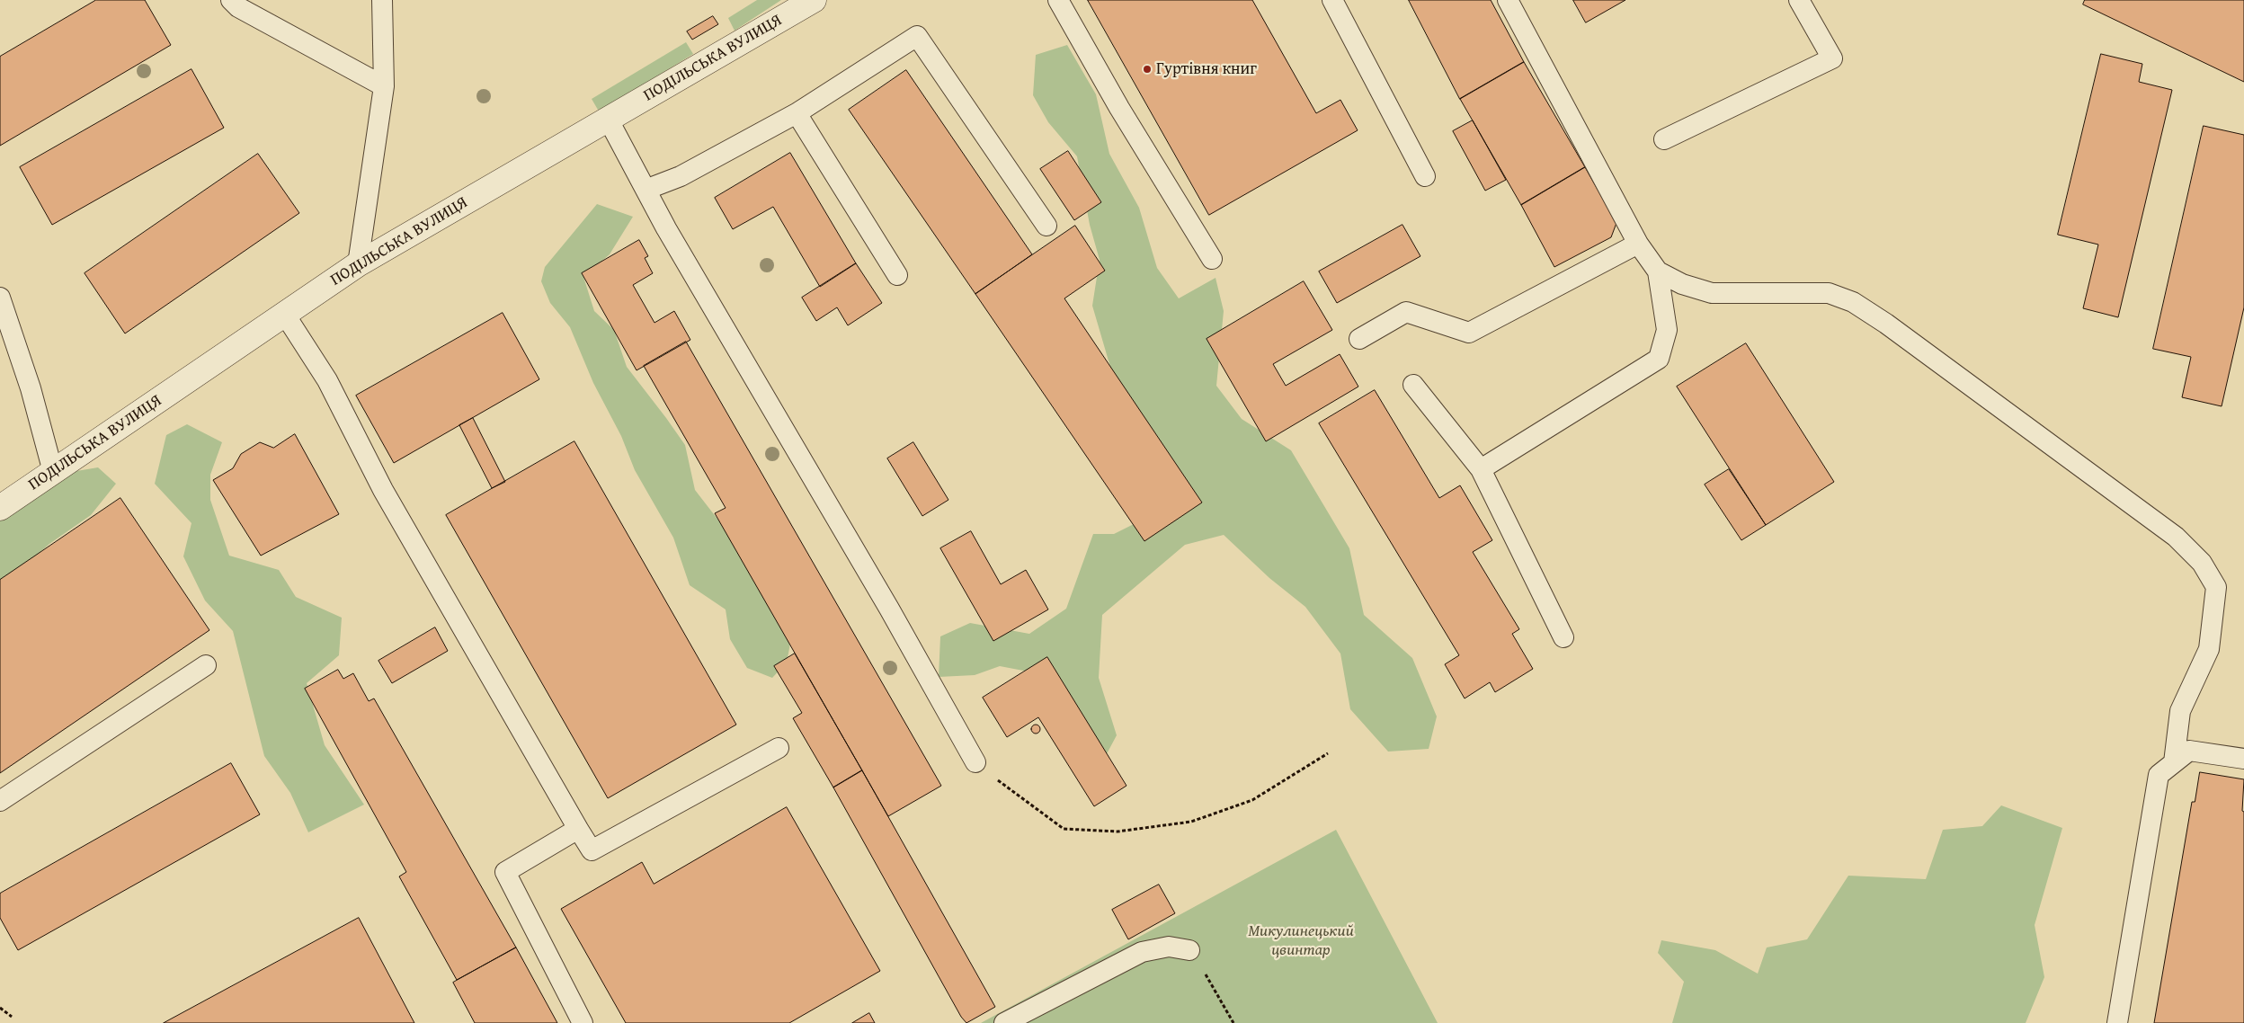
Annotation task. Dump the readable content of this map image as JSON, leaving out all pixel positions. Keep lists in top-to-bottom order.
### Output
{
  "streets": {
    "street": ["ПОДІЛЬСЬКА ВУЛИЦЯ"]
  },
  "parks": ["Микулинецький цвинтар"],
  "places": ["Гуртівня книг"]
}
